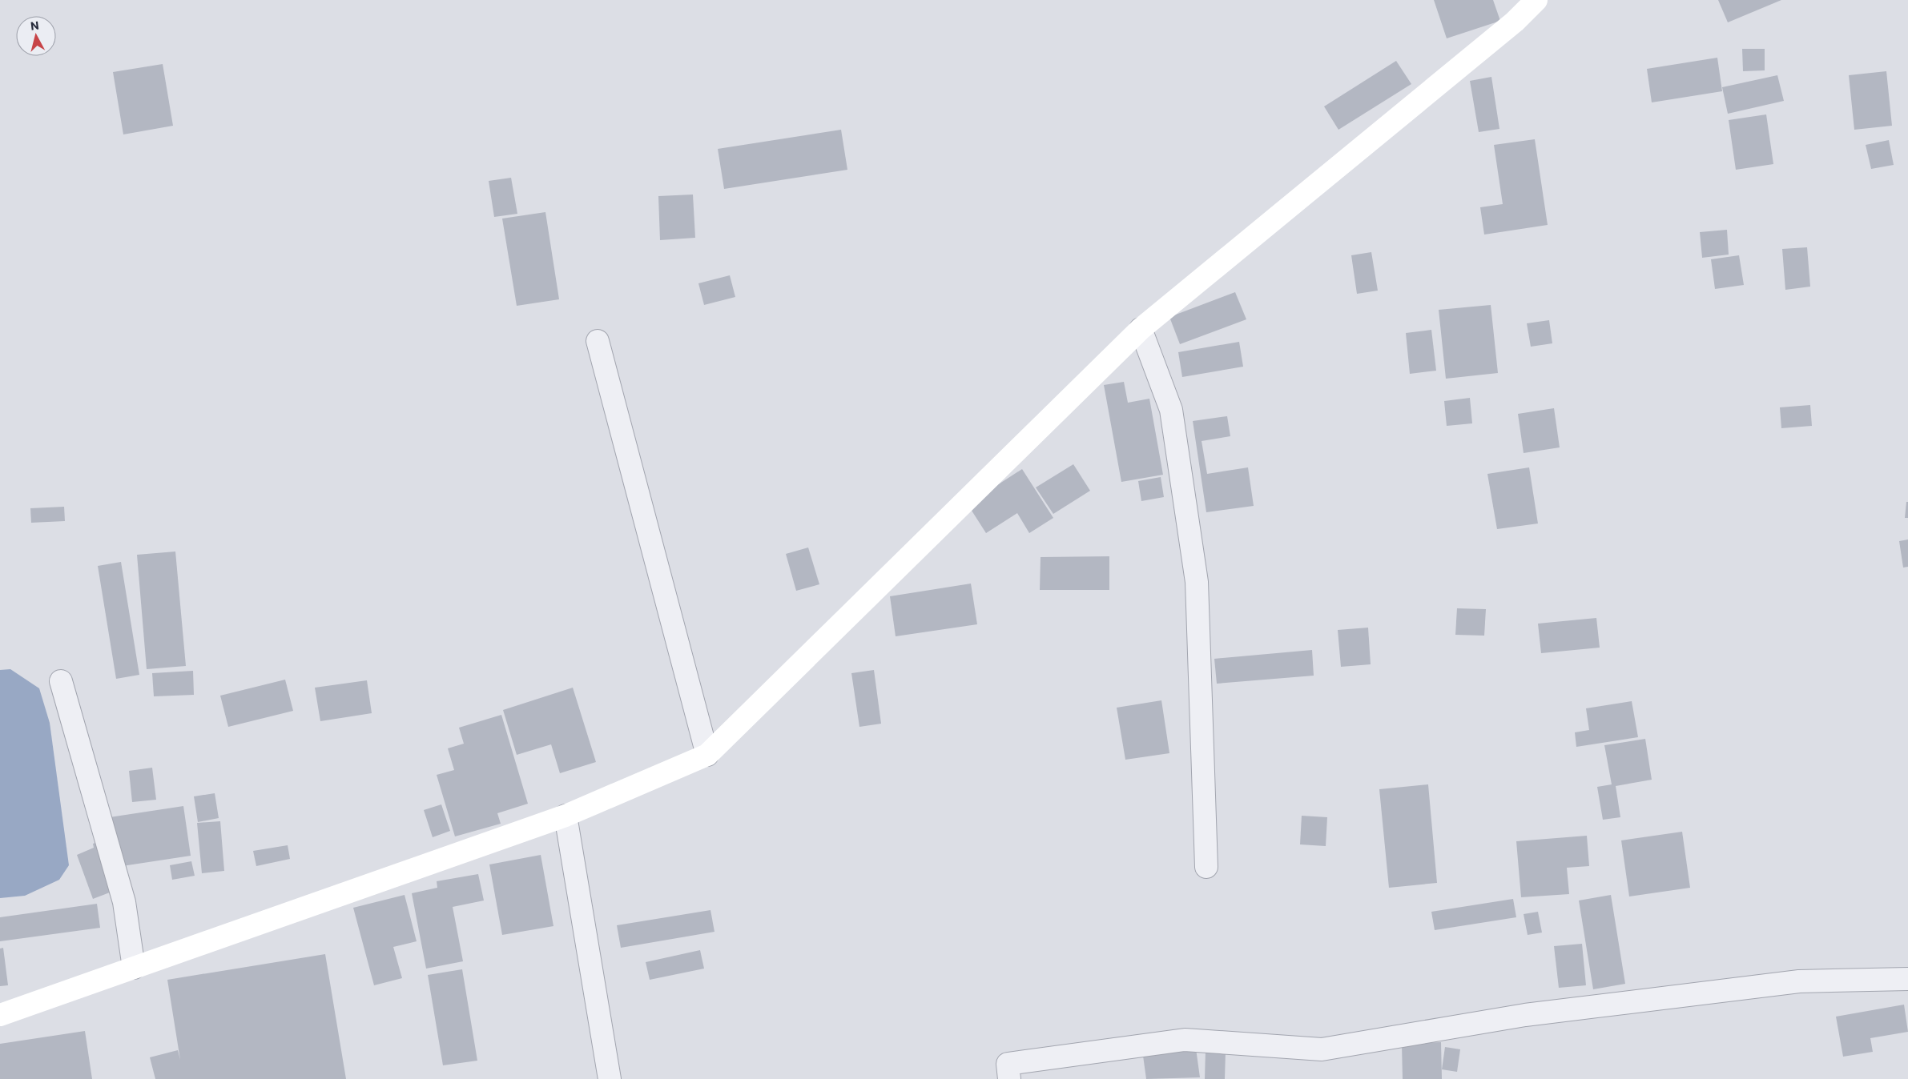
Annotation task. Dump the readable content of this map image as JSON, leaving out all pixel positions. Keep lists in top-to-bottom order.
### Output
{
  "north": "top"
}
